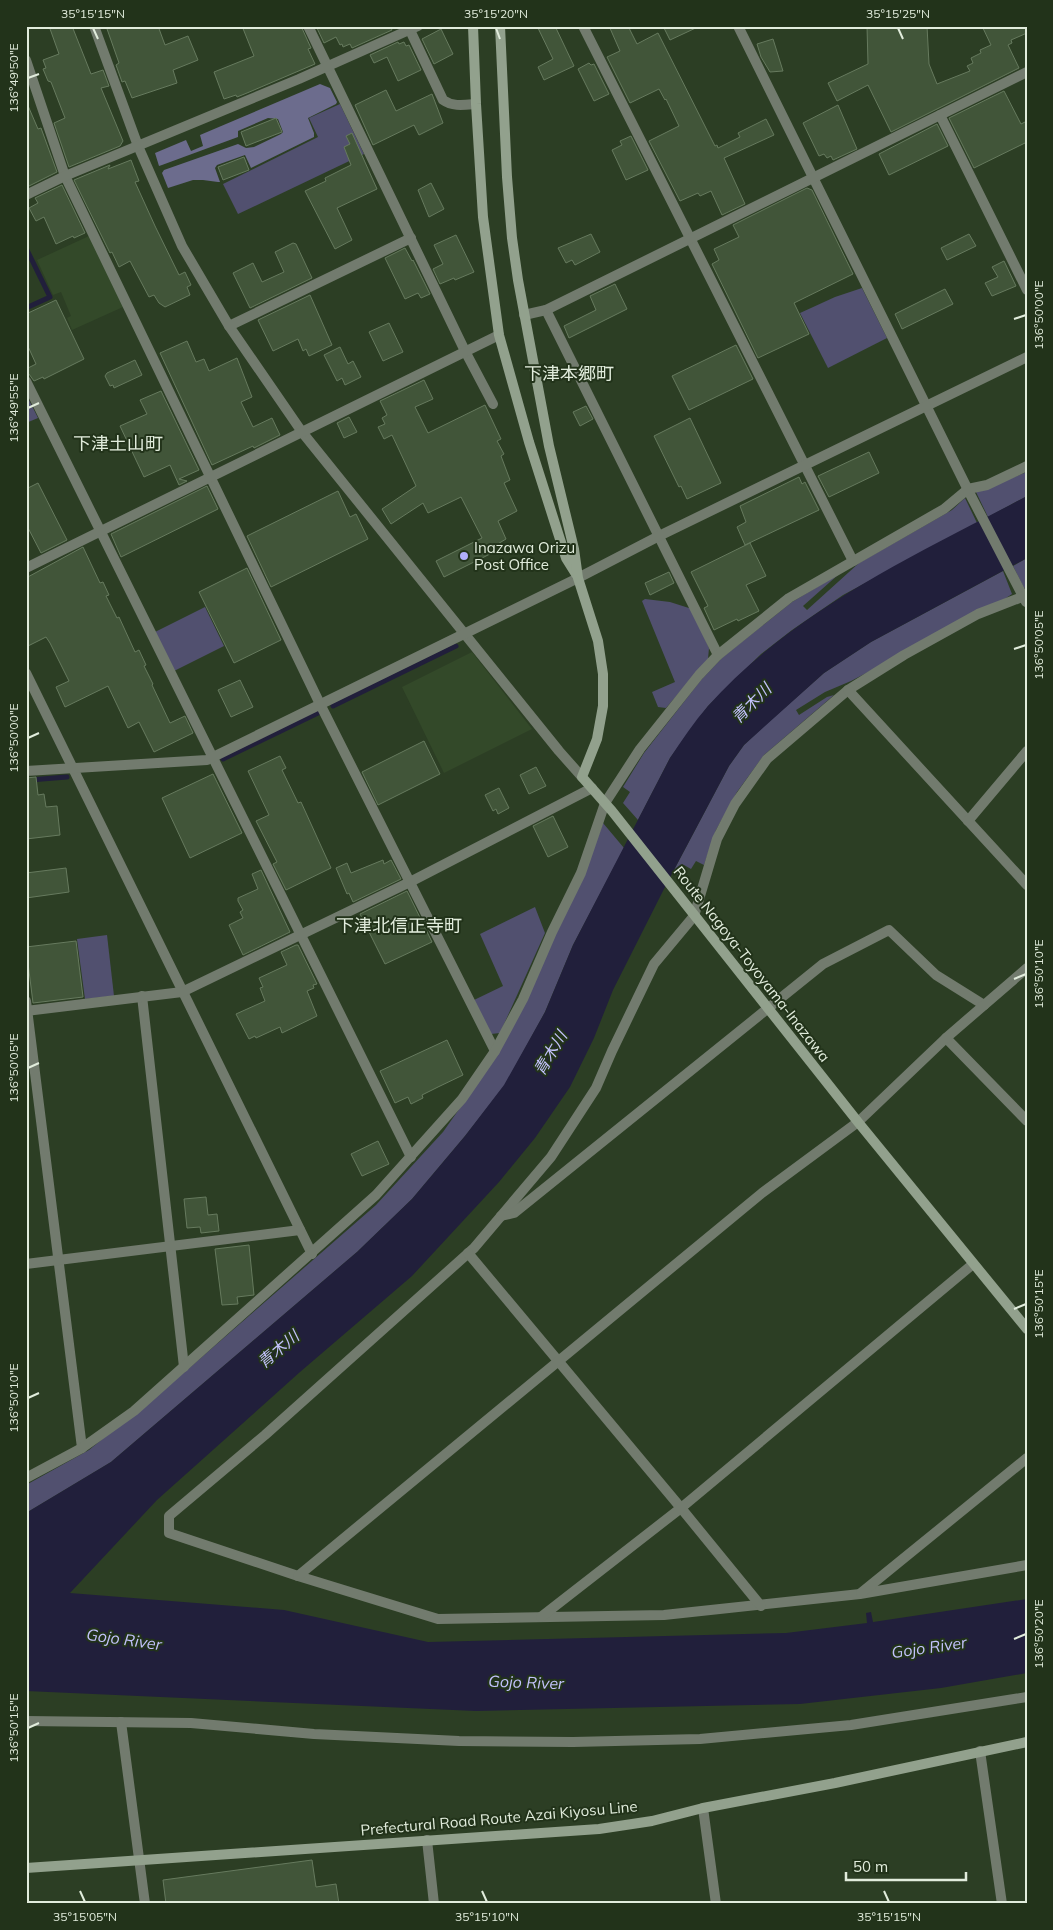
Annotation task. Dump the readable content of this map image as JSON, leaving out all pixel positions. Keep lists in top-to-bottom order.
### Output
{
  "streets": {
    "main road": ["Route Nagoya-Toyoyama-Inazawa", "Prefectural Road Route Azai Kiyosu Line"]
  },
  "districts": ["下津本郷町", "下津土山町", "下津北信正寺町"],
  "water": ["青木川", "Gojo River"],
  "places": ["Inazawa Orizu Post Office"],
  "scale_bar": "50 m",
  "coordinates": [
    "35°15'15\"N",
    "35°15'20\"N",
    "35°15'25\"N",
    "136°49'50\"E",
    "136°50'00\"E",
    "136°49'55\"E",
    "136°50'05\"E",
    "136°50'10\"E",
    "136°50'15\"E",
    "136°50'20\"E",
    "35°15'05\"N",
    "35°15'10\"N"
  ]
}
